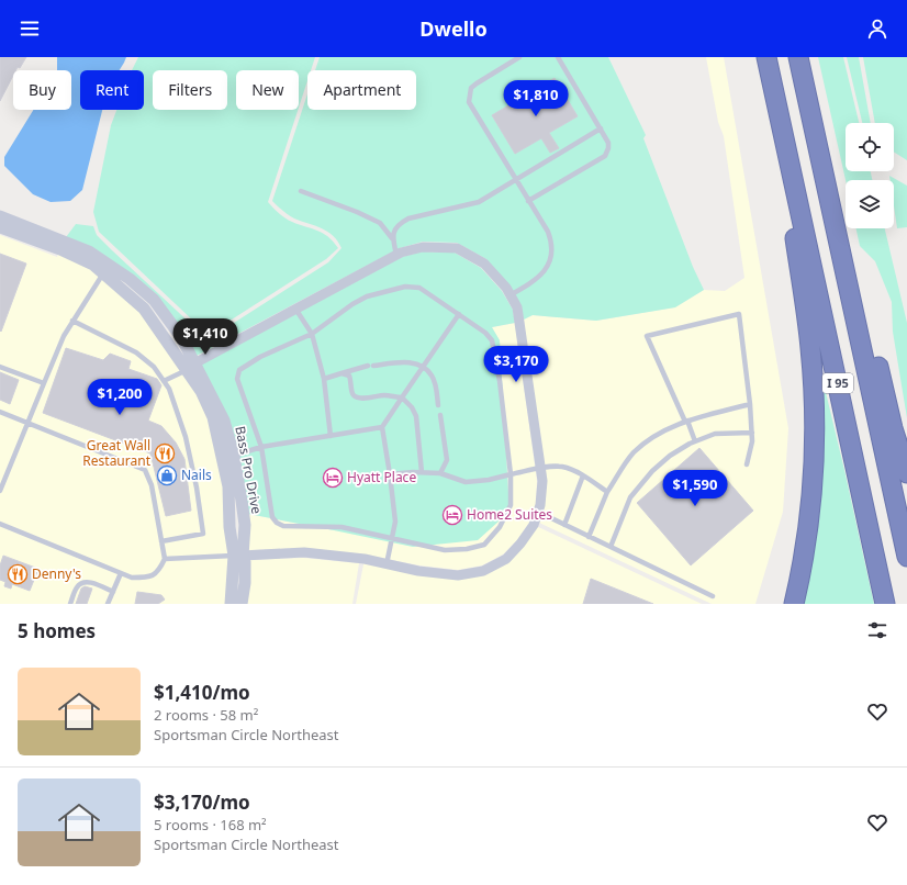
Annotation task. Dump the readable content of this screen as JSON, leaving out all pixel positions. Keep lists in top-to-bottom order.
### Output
{
  "streets": {
    "highway": ["I 95"],
    "street": ["Bass Pro Drive"]
  },
  "places": {
    "restaurant": ["Great Wall Restaurant", "Denny's"],
    "shop": ["Nails"],
    "hotel": ["Hyatt Place", "Home2 Suites"]
  },
  "page": {
    "header": "Dwello",
    "chip": [
      "Buy",
      "Rent",
      "Filters",
      "New",
      "Apartment"
    ],
    "price": [
      "$1,810",
      "$1,410",
      "$3,170",
      "$1,200",
      "$1,590"
    ],
    "heading": "5 homes",
    "list": [
      {
        "name": "$1,410/mo",
        "note": "2 rooms · 58 m² · Sportsman Circle Northeast"
      },
      {
        "name": "$3,170/mo",
        "note": "5 rooms · 168 m² · Sportsman Circle Northeast"
      }
    ]
  }
}
